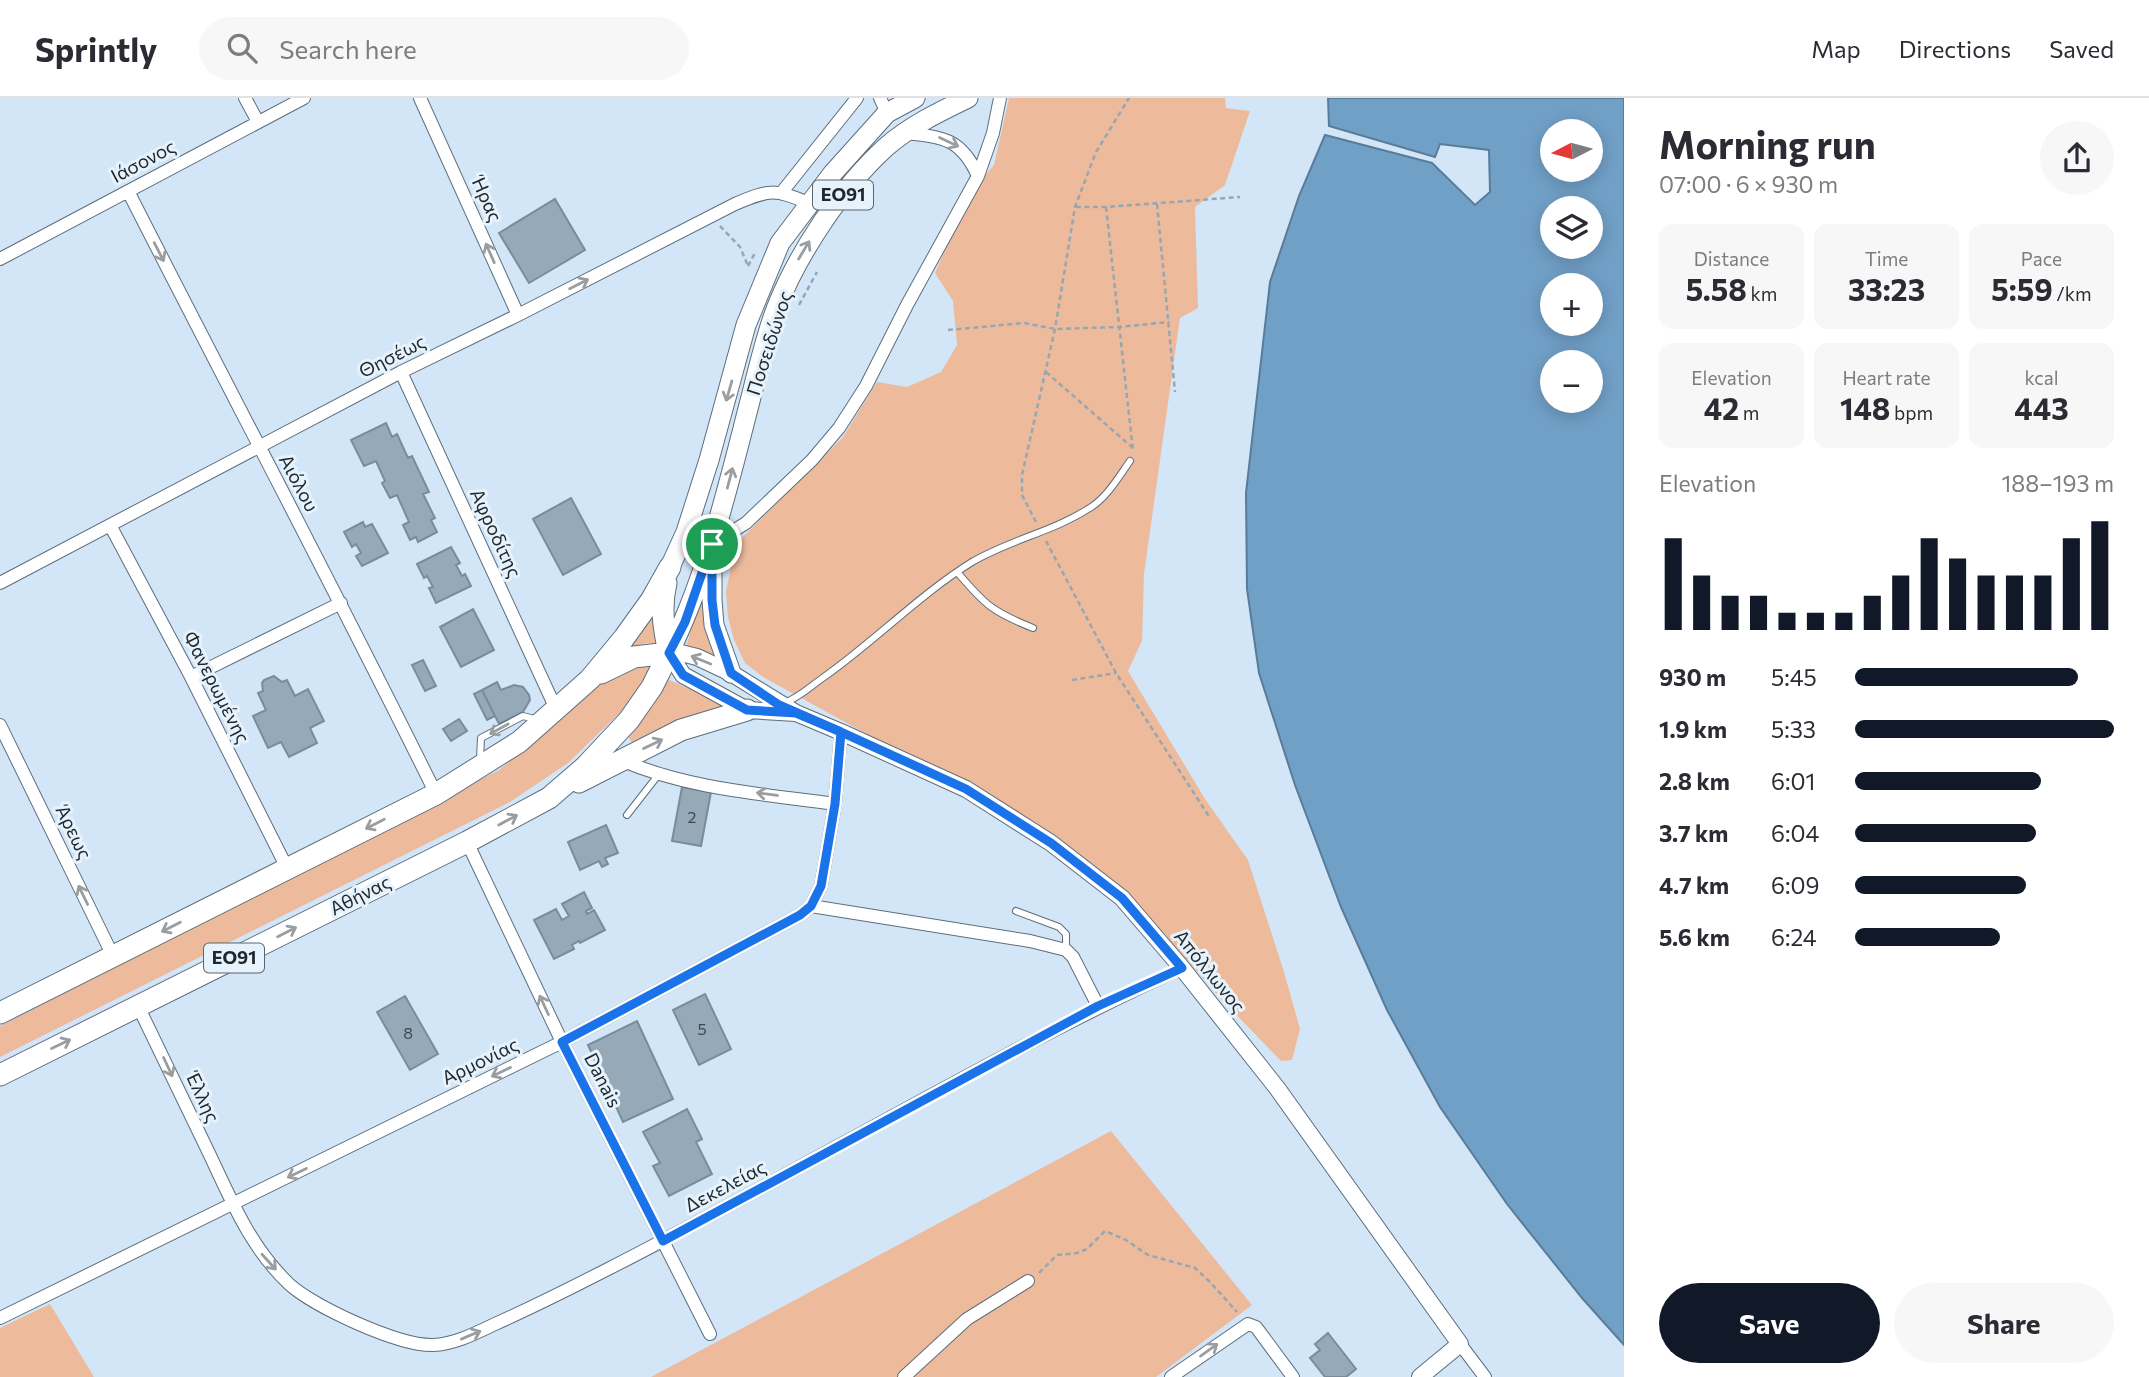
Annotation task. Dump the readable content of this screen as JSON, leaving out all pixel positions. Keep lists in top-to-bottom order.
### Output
{
  "streets": {
    "highway": ["ΕΟ91", "Ποσειδώνος", "Αθήνας"],
    "street": [
      "Ιάσονος",
      "Ήρας",
      "Θησέως",
      "Αιόλου",
      "Αφροδίτης",
      "Φανερωμένης",
      "Άρεως",
      "Απόλλωνος",
      "Αρμονίας",
      "Danais",
      "Έλλης",
      "Δεκελείας"
    ]
  },
  "crossings": [
    ["Ιάσονος", "Αιόλου"],
    ["ΕΟ91", "Ποσειδώνος"],
    ["ΕΟ91", "Αιόλου"],
    ["ΕΟ91", "Αφροδίτης"],
    ["ΕΟ91", "Φανερωμένης"],
    ["ΕΟ91", "Άρεως"],
    ["Ήρας", "Θησέως"],
    ["Ποσειδώνος", "Αθήνας"],
    ["Ποσειδώνος", "Απόλλωνος"],
    ["Θησέως", "Αιόλου"],
    ["Θησέως", "Αφροδίτης"],
    ["Θησέως", "Φανερωμένης"],
    ["Αθήνας", "Απόλλωνος"],
    ["Αθήνας", "Danais"],
    ["Αθήνας", "Έλλης"],
    ["Απόλλωνος", "Δεκελείας"],
    ["Αρμονίας", "Danais"],
    ["Αρμονίας", "Έλλης"],
    ["Αρμονίας", "Δεκελείας"],
    ["Danais", "Δεκελείας"],
    ["Έλλης", "Δεκελείας"]
  ],
  "one_way": [
    "Ήρας",
    "Αιόλου",
    "Άρεως",
    "Αρμονίας",
    "Danais",
    "Έλλης",
    "Δεκελείας"
  ],
  "house_numbers": ["2", "5", "8"],
  "north": "left",
  "page": {
    "header": "Sprintly",
    "search": "Search here",
    "nav": ["Map", "Directions", "Saved"],
    "heading": ["Morning run", "07:00 · 6 × 930 m"],
    "map_buttons": ["+", "−"],
    "stats": [
      ["Distance", "5.58 km"],
      ["Time", "33:23"],
      ["Pace", "5:59 /km"],
      ["Elevation", "42 m"],
      ["Heart rate", "148 bpm"],
      ["kcal", "443"]
    ],
    "chart": ["Elevation", "188–193 m"],
    "list": [
      {
        "name": "930 m",
        "note": "5:45"
      },
      {
        "name": "1.9 km",
        "note": "5:33"
      },
      {
        "name": "2.8 km",
        "note": "6:01"
      },
      {
        "name": "3.7 km",
        "note": "6:04"
      },
      {
        "name": "4.7 km",
        "note": "6:09"
      },
      {
        "name": "5.6 km",
        "note": "6:24"
      }
    ],
    "buttons": ["Save", "Share"]
  }
}
